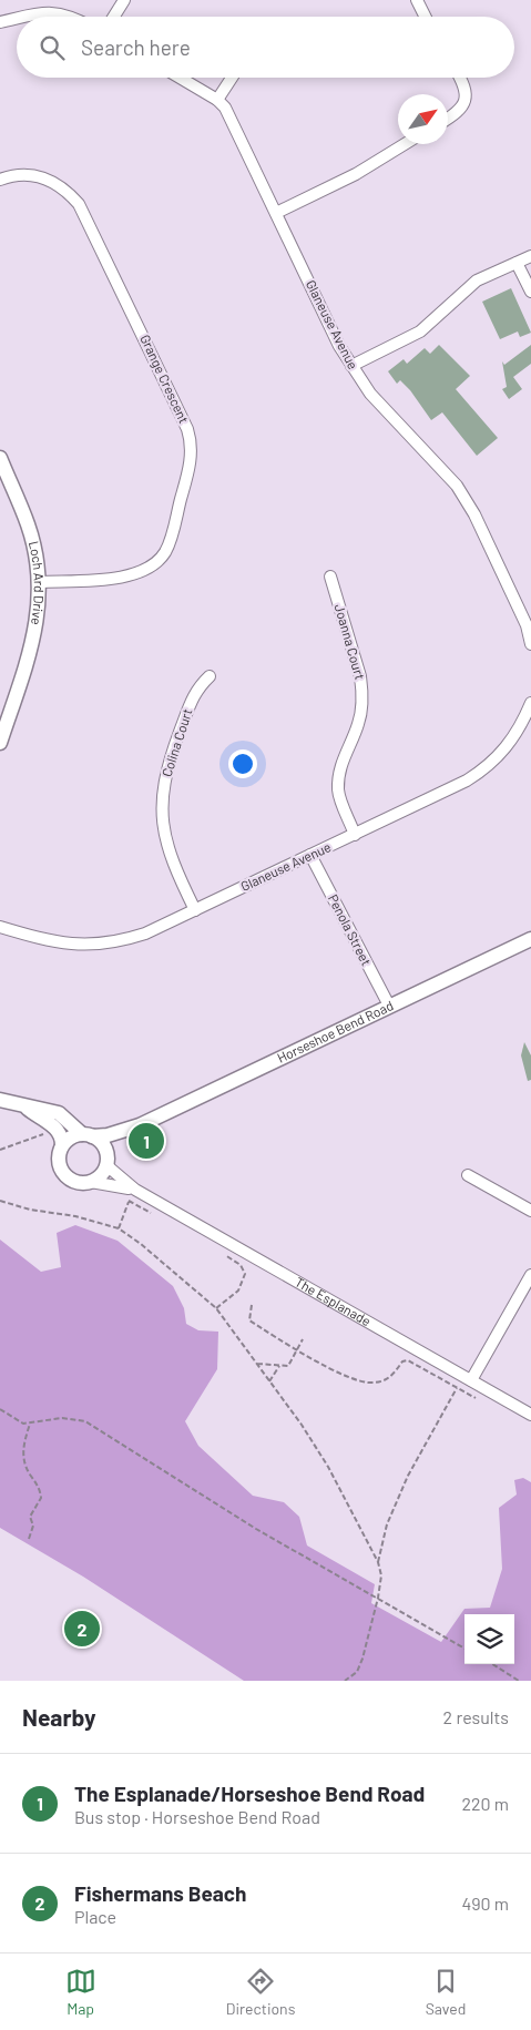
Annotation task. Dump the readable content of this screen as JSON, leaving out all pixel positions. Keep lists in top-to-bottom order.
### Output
{
  "streets": {
    "street": [
      "Glaneuse Avenue",
      "Grange Crescent",
      "Loch Ard Drive",
      "Joanna Court",
      "Colina Court",
      "Penola Street",
      "Horseshoe Bend Road",
      "The Esplanade"
    ]
  },
  "crossings": [
    ["Glaneuse Avenue", "Joanna Court"],
    ["Glaneuse Avenue", "Colina Court"],
    ["Glaneuse Avenue", "Penola Street"],
    ["Grange Crescent", "Loch Ard Drive"],
    ["Penola Street", "Horseshoe Bend Road"],
    ["Horseshoe Bend Road", "The Esplanade"]
  ],
  "north": "top right",
  "page": {
    "search": "Search here",
    "pins": ["1", "2"],
    "heading": ["Nearby", "2 results"],
    "list": [
      {
        "mark": "1",
        "name": "The Esplanade/Horseshoe Bend Road",
        "note": "Bus stop · Horseshoe Bend Road",
        "value": "220 m"
      },
      {
        "mark": "2",
        "name": "Fishermans Beach",
        "note": "Place",
        "value": "490 m"
      }
    ],
    "nav": ["Map", "Directions", "Saved"]
  }
}
